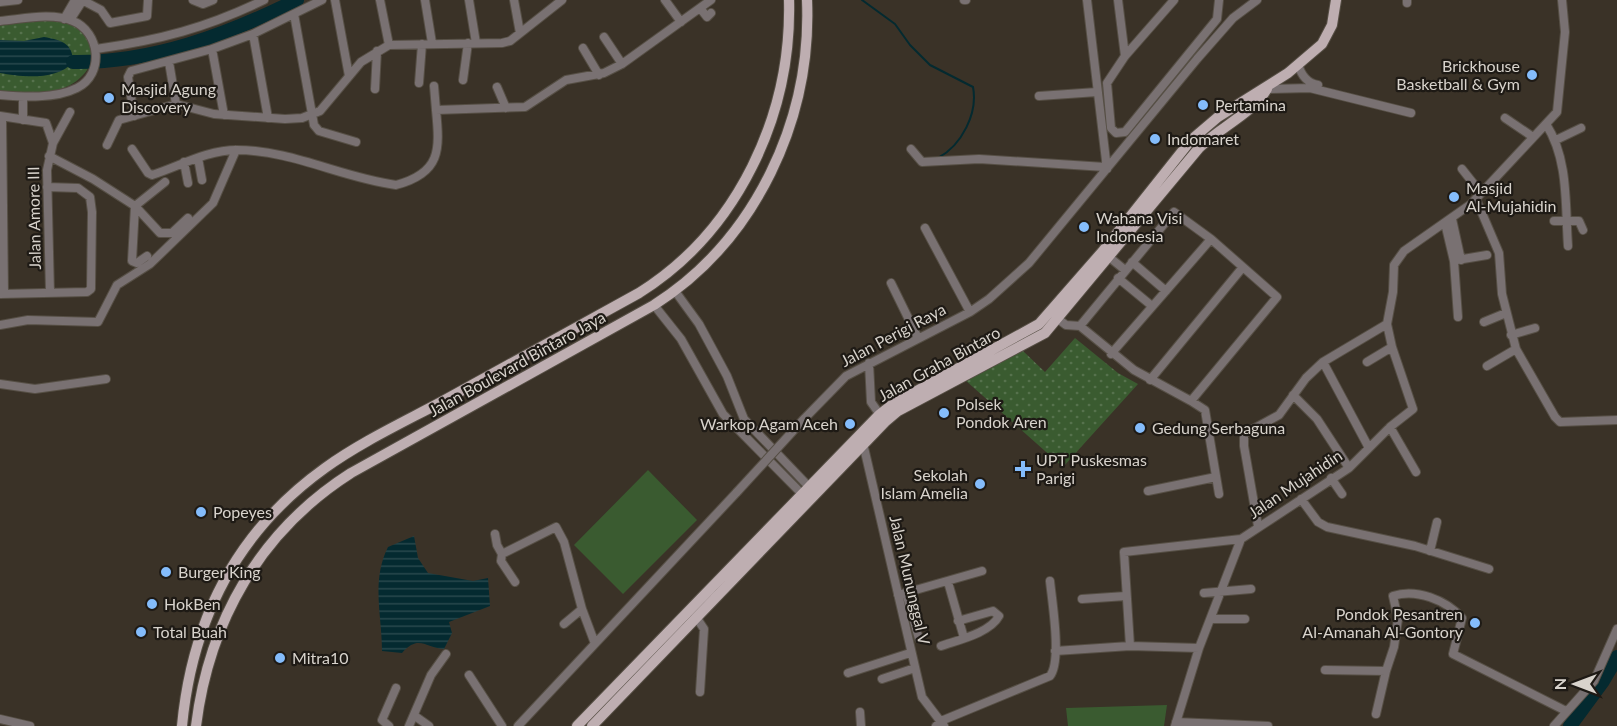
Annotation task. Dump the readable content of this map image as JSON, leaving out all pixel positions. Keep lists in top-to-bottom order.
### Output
{
  "streets": {
    "main road": ["Jalan Boulevard Bintaro Jaya", "Jalan Graha Bintaro"],
    "street": [
      "Jalan Amore III",
      "Jalan Perigi Raya",
      "Jalan Mujahidin",
      "Jalan Mununggal V"
    ]
  },
  "crossings": [
    ["Jalan Graha Bintaro", "Jalan Mununggal V"]
  ],
  "places": {
    "other": [
      "Brickhouse Basketball & Gym",
      "Masjid Agung Discovery",
      "Pertamina",
      "Indomaret",
      "Masjid Al-Mujahidin",
      "Wahana Visi Indonesia",
      "Polsek Pondok Aren",
      "Warkop Agam Aceh",
      "Gedung Serbaguna",
      "Sekolah Islam Amelia",
      "Popeyes",
      "Burger King",
      "HokBen",
      "Pondok Pesantren Al-Amanah Al-Gontory",
      "Total Buah",
      "Mitra10"
    ],
    "health": ["UPT Puskesmas Parigi"]
  },
  "north": "left"
}
